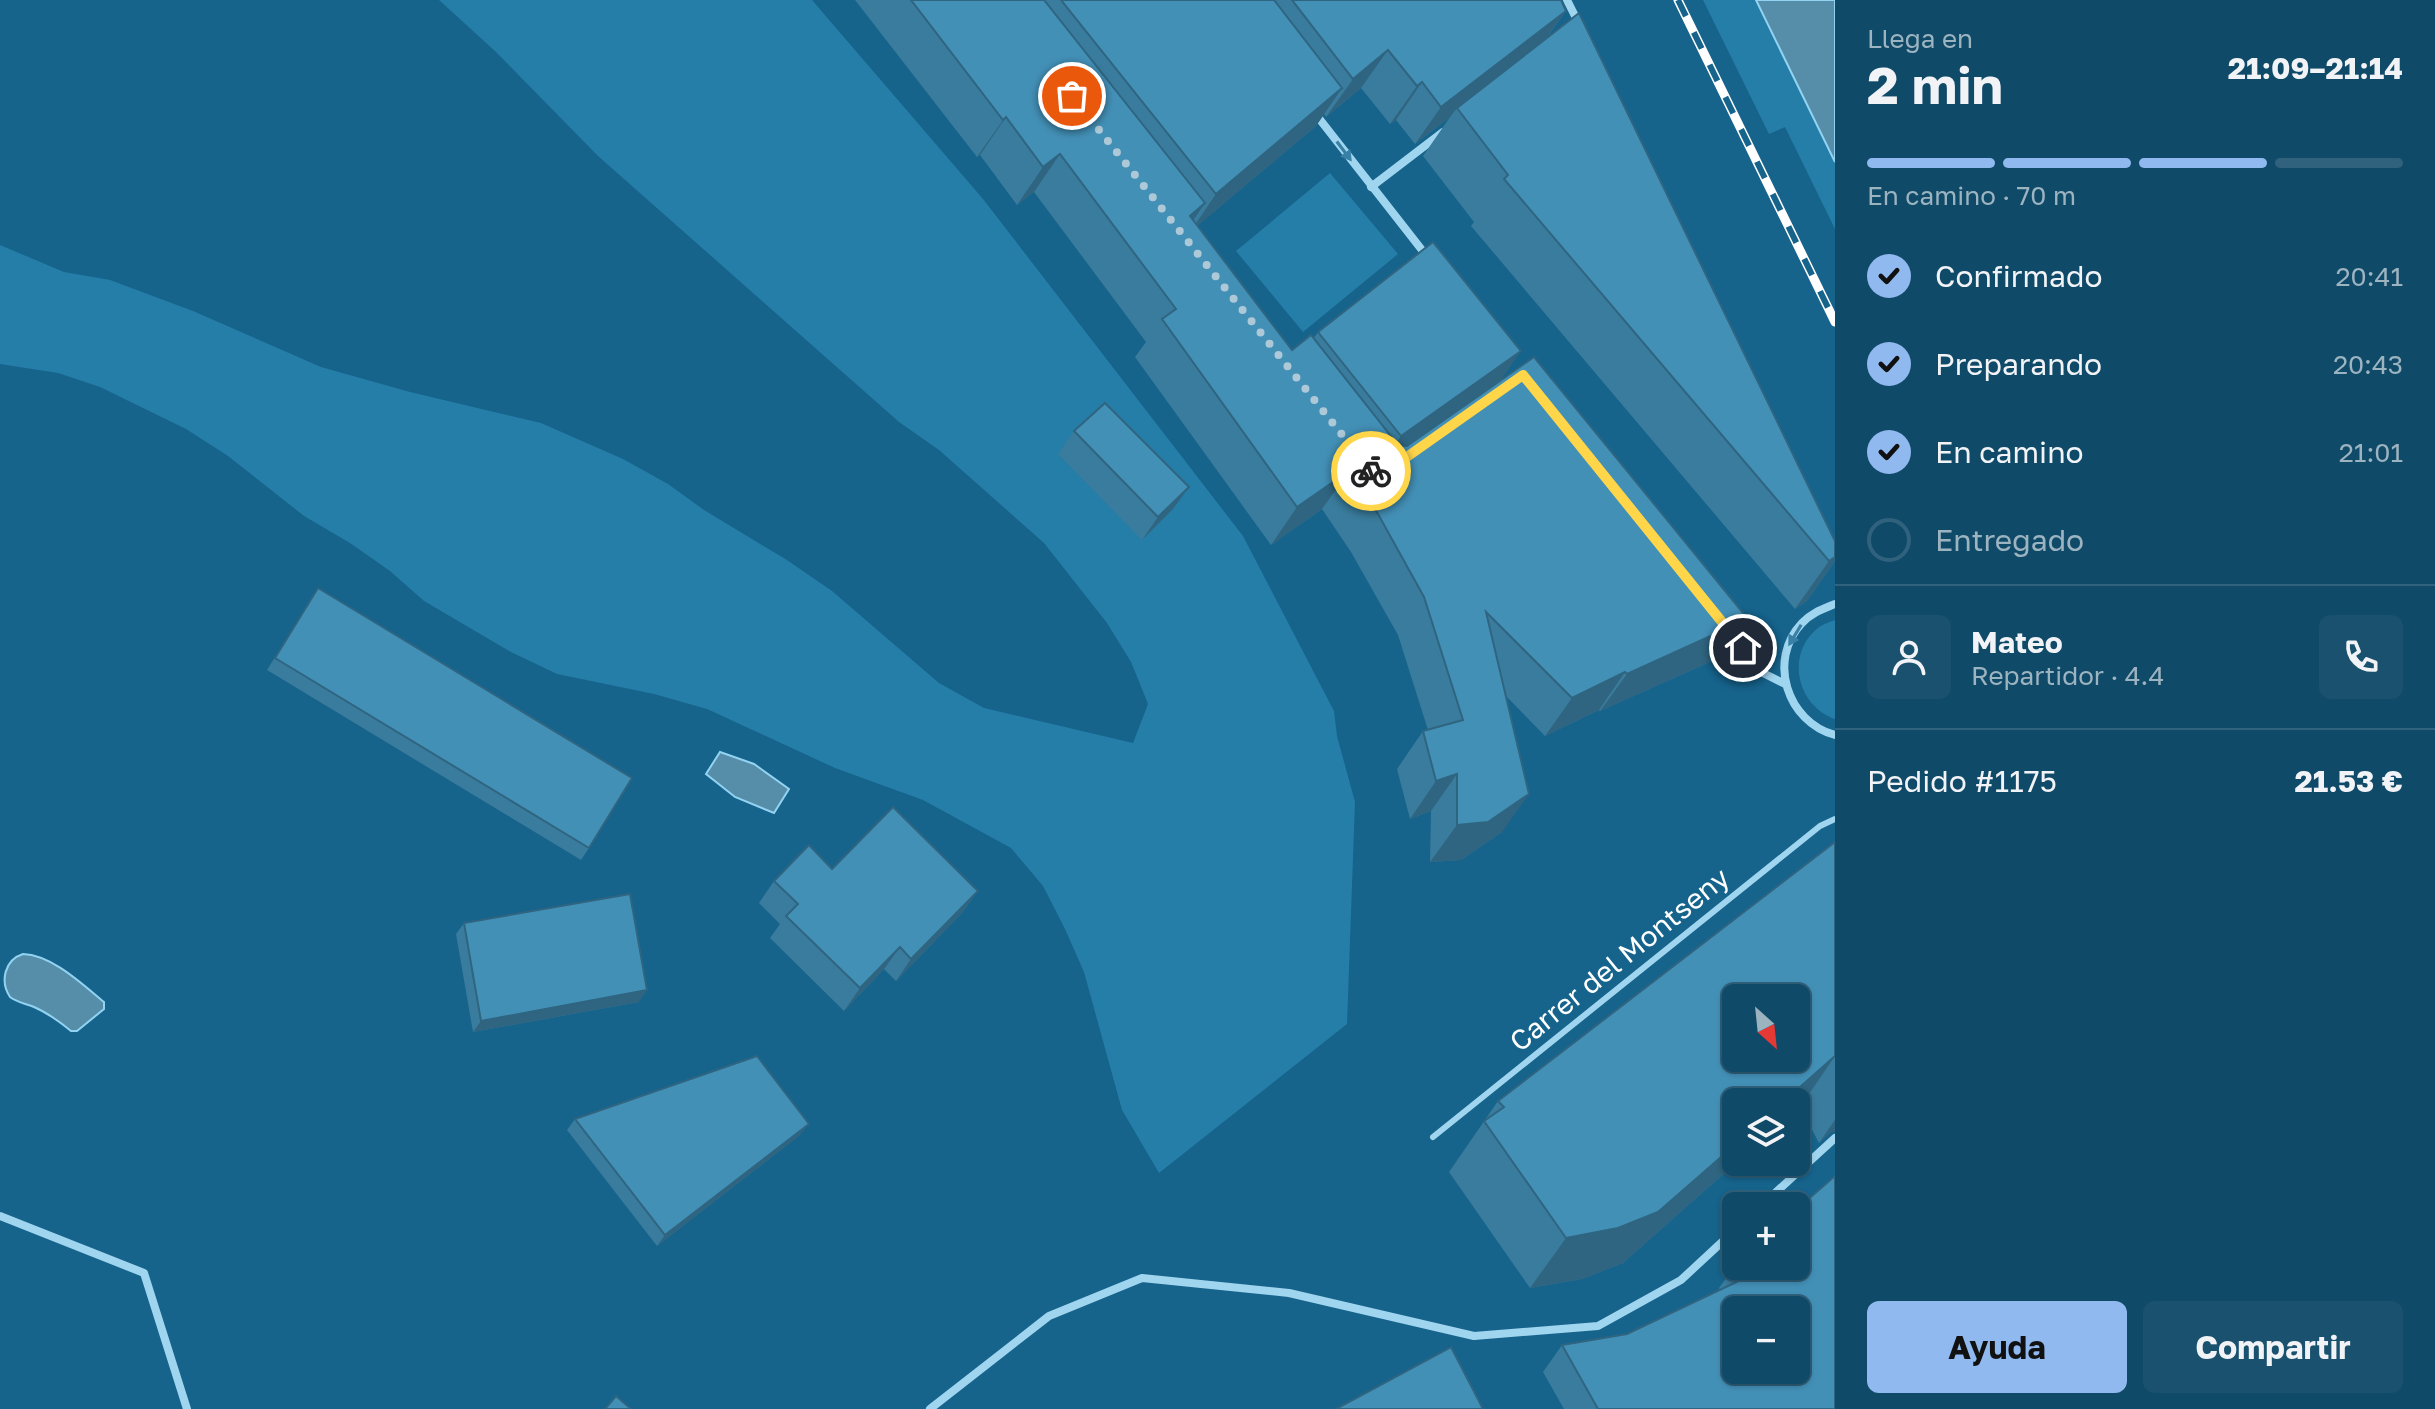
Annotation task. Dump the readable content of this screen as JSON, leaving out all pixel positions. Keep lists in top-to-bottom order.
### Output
{
  "streets": {
    "lane": ["Carrer del Montseny"]
  },
  "north": "bottom right",
  "page": {
    "heading": ["2 min", "Llega en", "21:09–21:14"],
    "panel": [
      "Mateo",
      "Repartidor · 4.4",
      "Pedido #1175",
      "21.53 €"
    ],
    "bar": "En camino · 70 m",
    "list": [
      ["Confirmado", "20:41"],
      ["Preparando", "20:43"],
      ["En camino", "21:01"],
      "Entregado"
    ],
    "map_buttons": ["+", "−"],
    "buttons": ["Ayuda", "Compartir"]
  }
}
